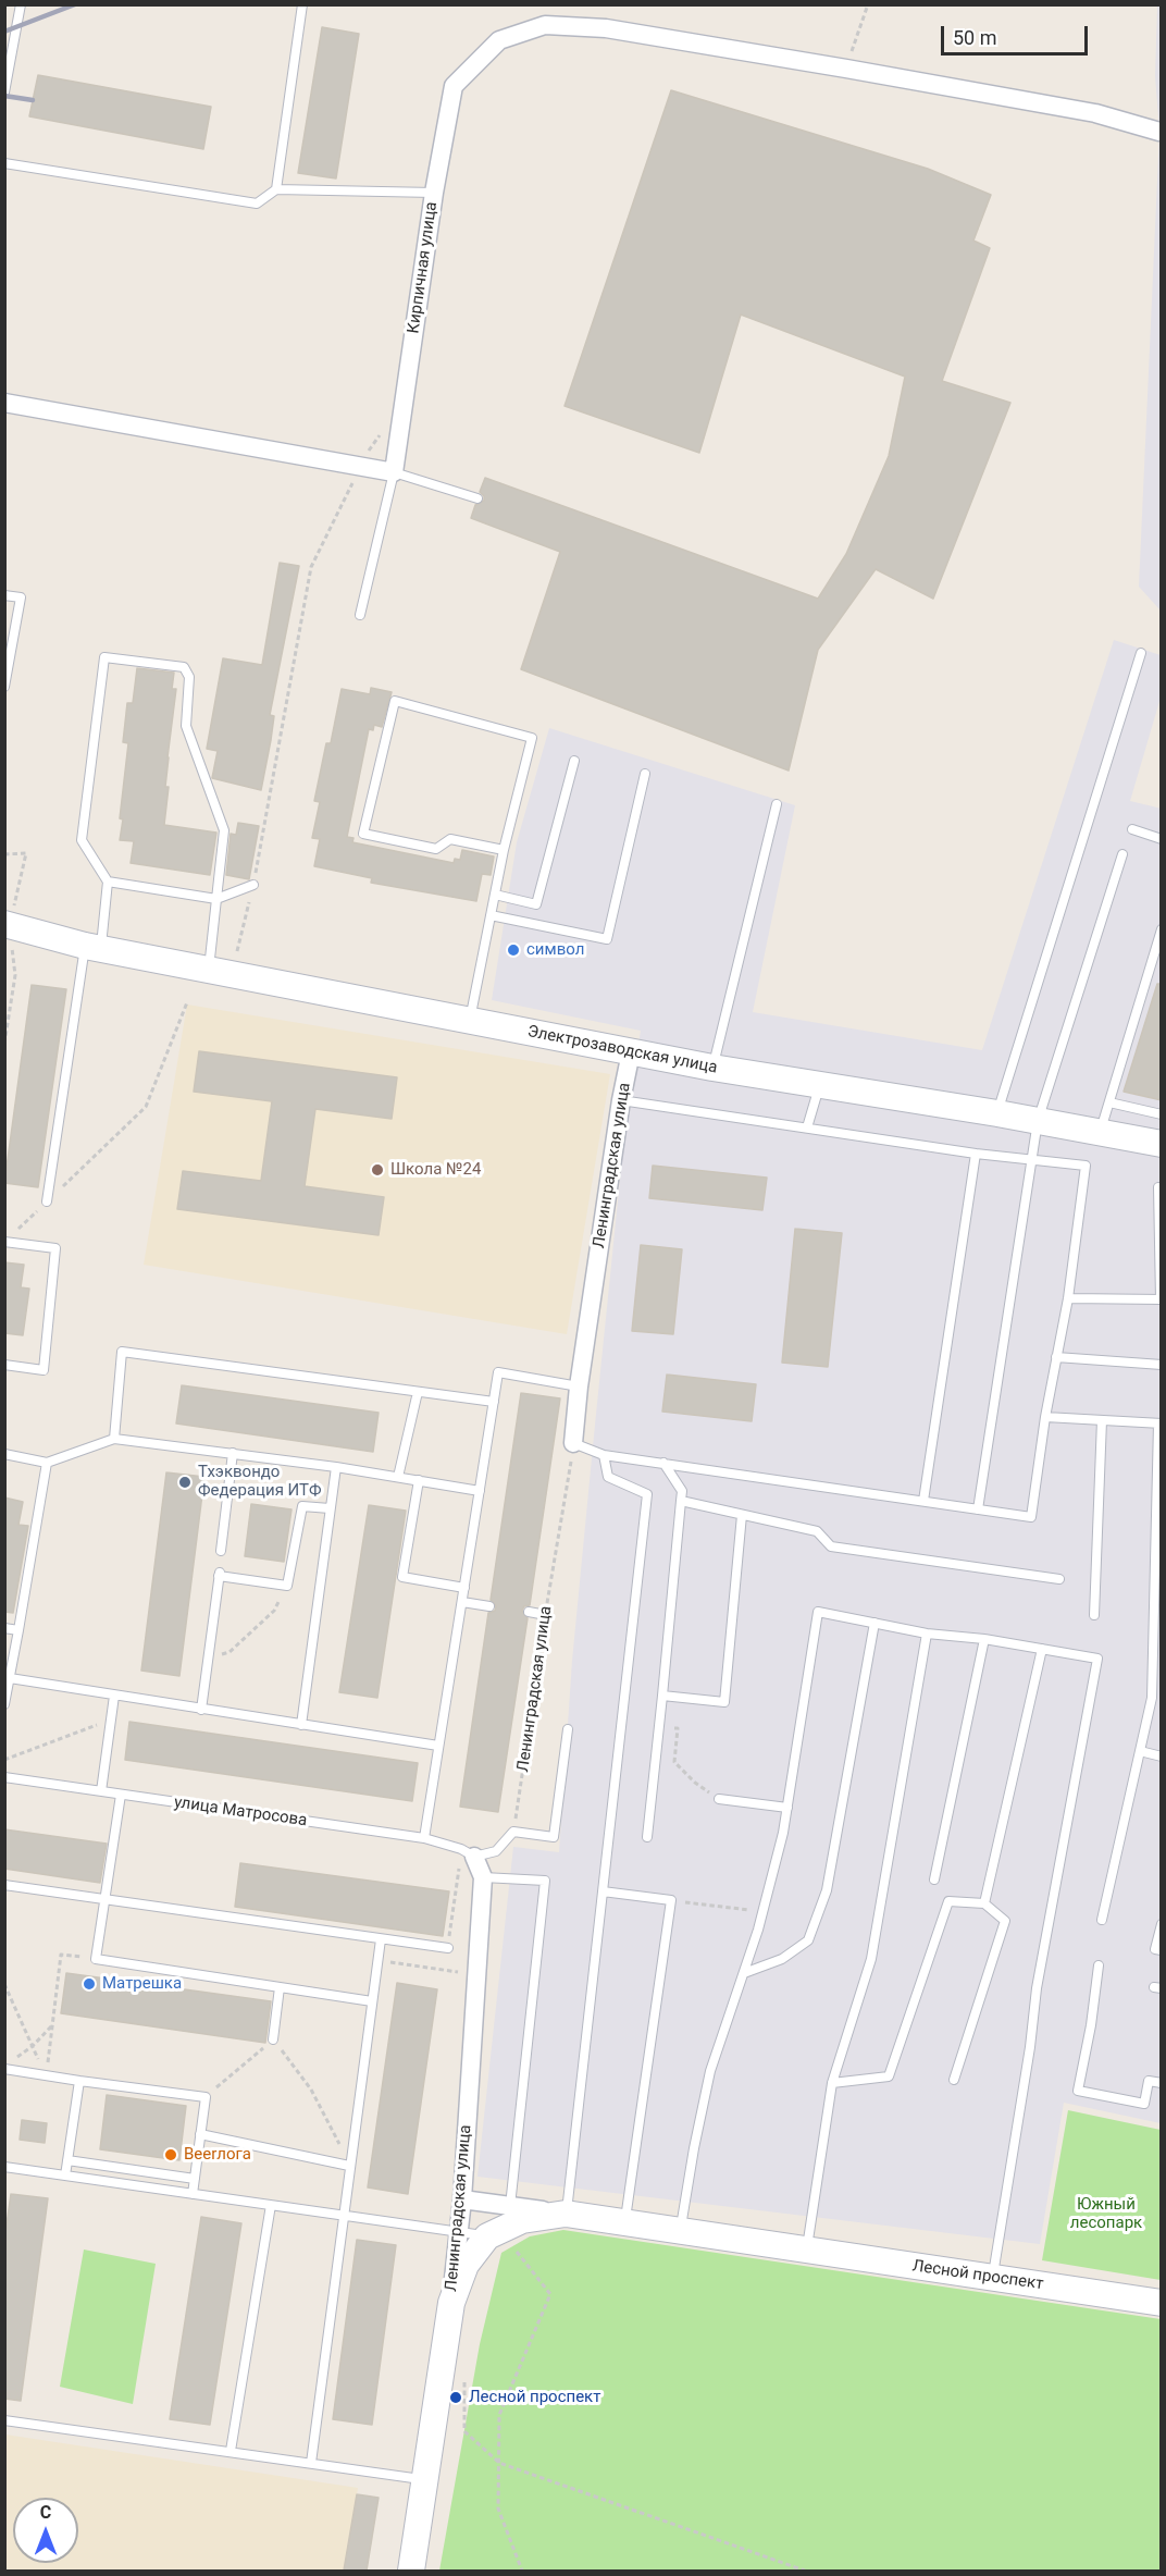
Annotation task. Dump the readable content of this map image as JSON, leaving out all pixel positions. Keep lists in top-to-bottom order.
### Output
{
  "streets": {
    "street": [
      "Кирпичная улица",
      "Электрозаводская улица",
      "Ленинградская улица",
      "Лесной проспект"
    ],
    "lane": ["улица Матросова"]
  },
  "crossings": [
    ["Электрозаводская улица", "Ленинградская улица"],
    ["Ленинградская улица", "улица Матросова"],
    ["Ленинградская улица", "Лесной проспект"]
  ],
  "parks": ["Южный лесопарк"],
  "places": [
    "символ",
    "Школа №24",
    "Тхэквондо Федерация ИТФ",
    "Матрешка",
    "Beerлога",
    "Лесной проспект"
  ],
  "scale_bar": "50 m",
  "north": "top"
}
